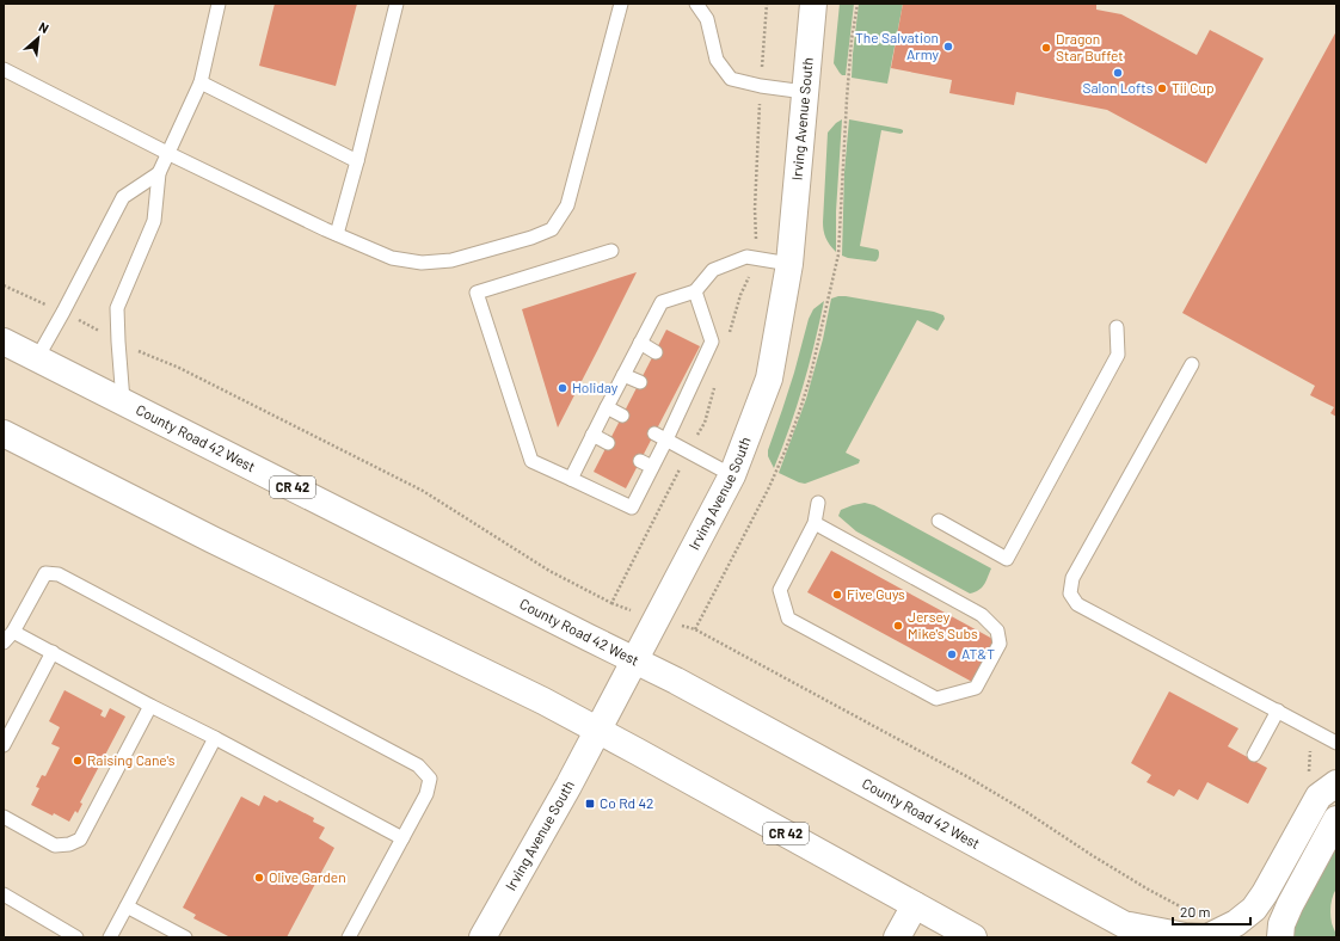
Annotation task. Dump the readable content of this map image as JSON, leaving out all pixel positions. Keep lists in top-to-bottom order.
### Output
{
  "streets": {
    "main road": ["Irving Avenue South", "County Road 42 West", "CR 42"]
  },
  "crossings": [
    ["Irving Avenue South", "County Road 42 West"],
    ["Irving Avenue South", "CR 42"]
  ],
  "places": {
    "other": [
      "The Salvation Army",
      "Dragon Star Buffet",
      "Salon Lofts",
      "Tii Cup",
      "Holiday",
      "Five Guys",
      "Jersey Mike's Subs",
      "AT&T",
      "Raising Cane's",
      "Olive Garden"
    ],
    "transit": ["Co Rd 42"]
  },
  "scale_bar": "20 m",
  "north": "top right"
}
